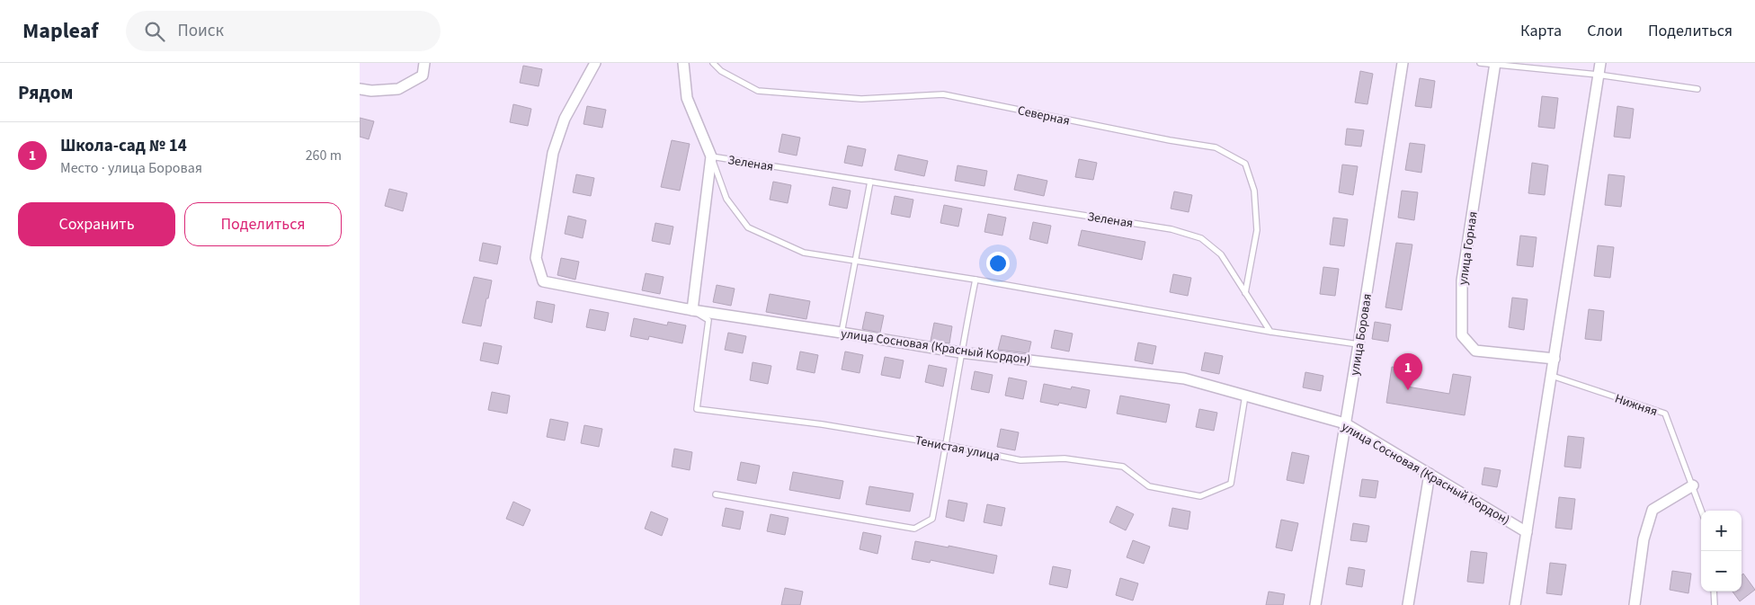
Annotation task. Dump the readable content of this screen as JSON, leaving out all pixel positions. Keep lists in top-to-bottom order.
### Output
{
  "streets": {
    "street": ["улица Горная", "улица Боровая", "улица Сосновая (Красный Кордон)"],
    "lane": [
      "Северная",
      "Зеленая",
      "Нижняя",
      "Тенистая улица"
    ]
  },
  "crossings": [
    ["Северная", "Зеленая"],
    ["Зеленая", "улица Боровая"],
    ["улица Боровая", "улица Сосновая (Красный Кордон)"],
    ["улица Сосновая (Красный Кордон)", "Тенистая улица"]
  ],
  "page": {
    "header": "Mapleaf",
    "search": "Поиск",
    "nav": ["Карта", "Слои", "Поделиться"],
    "heading": "Рядом",
    "list": [
      {
        "mark": "1",
        "name": "Школа-сад № 14",
        "note": "Место · улица Боровая",
        "value": "260 m"
      }
    ],
    "buttons": ["Сохранить", "Поделиться"],
    "pins": "1",
    "map_buttons": ["+", "−"]
  }
}
